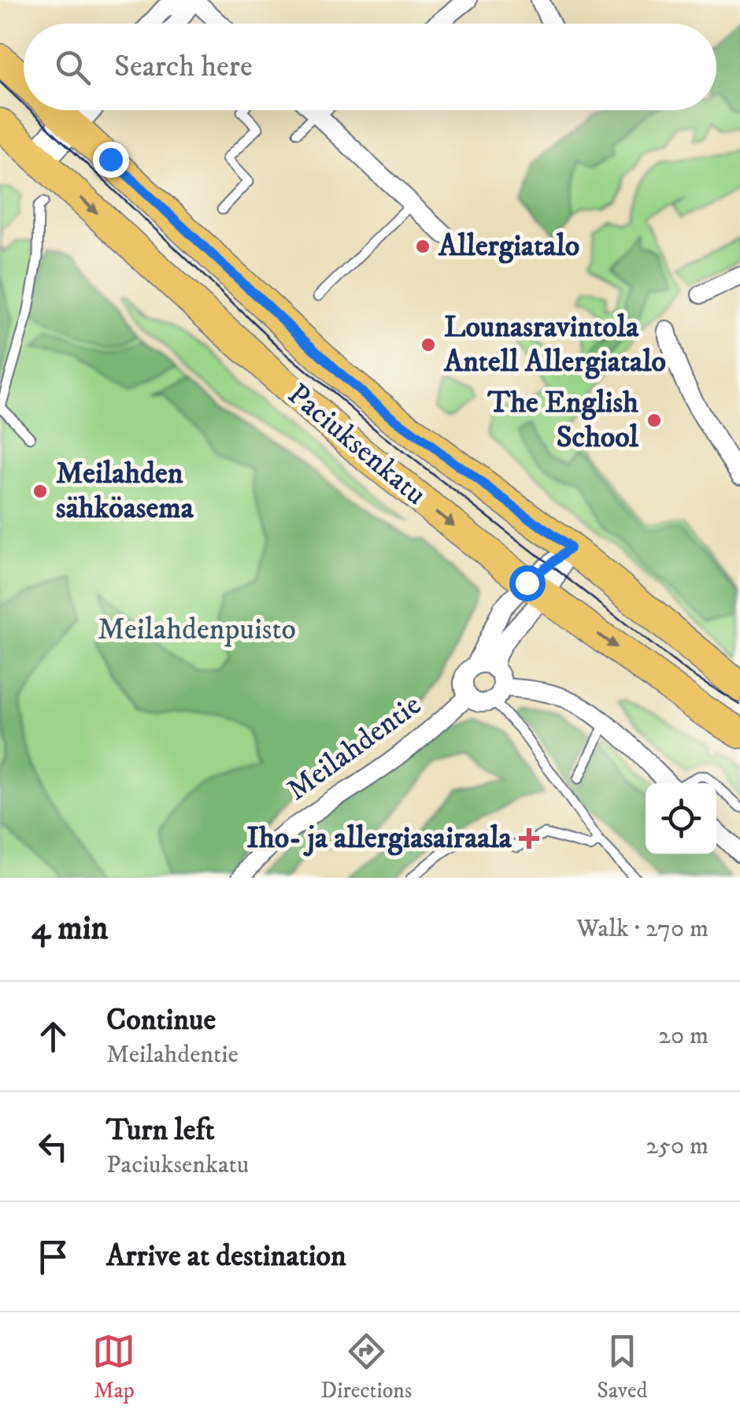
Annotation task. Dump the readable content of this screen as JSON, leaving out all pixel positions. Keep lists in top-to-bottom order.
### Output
{
  "streets": {
    "main road": ["Paciuksenkatu"],
    "street": ["Meilahdentie"]
  },
  "parks": ["Meilahdenpuisto"],
  "places": {
    "other": [
      "Allergiatalo",
      "Lounasravintola Antell Allergiatalo",
      "The English School",
      "Meilahden sähköasema"
    ],
    "health": ["Iho- ja allergiasairaala"]
  },
  "page": {
    "search": "Search here",
    "heading": ["4 min", "Walk · 270 m"],
    "list": [
      ["Continue", "Meilahdentie", "20 m"],
      ["Turn left", "Paciuksenkatu", "250 m"],
      "Arrive at destination"
    ],
    "nav": ["Map", "Directions", "Saved"]
  }
}
